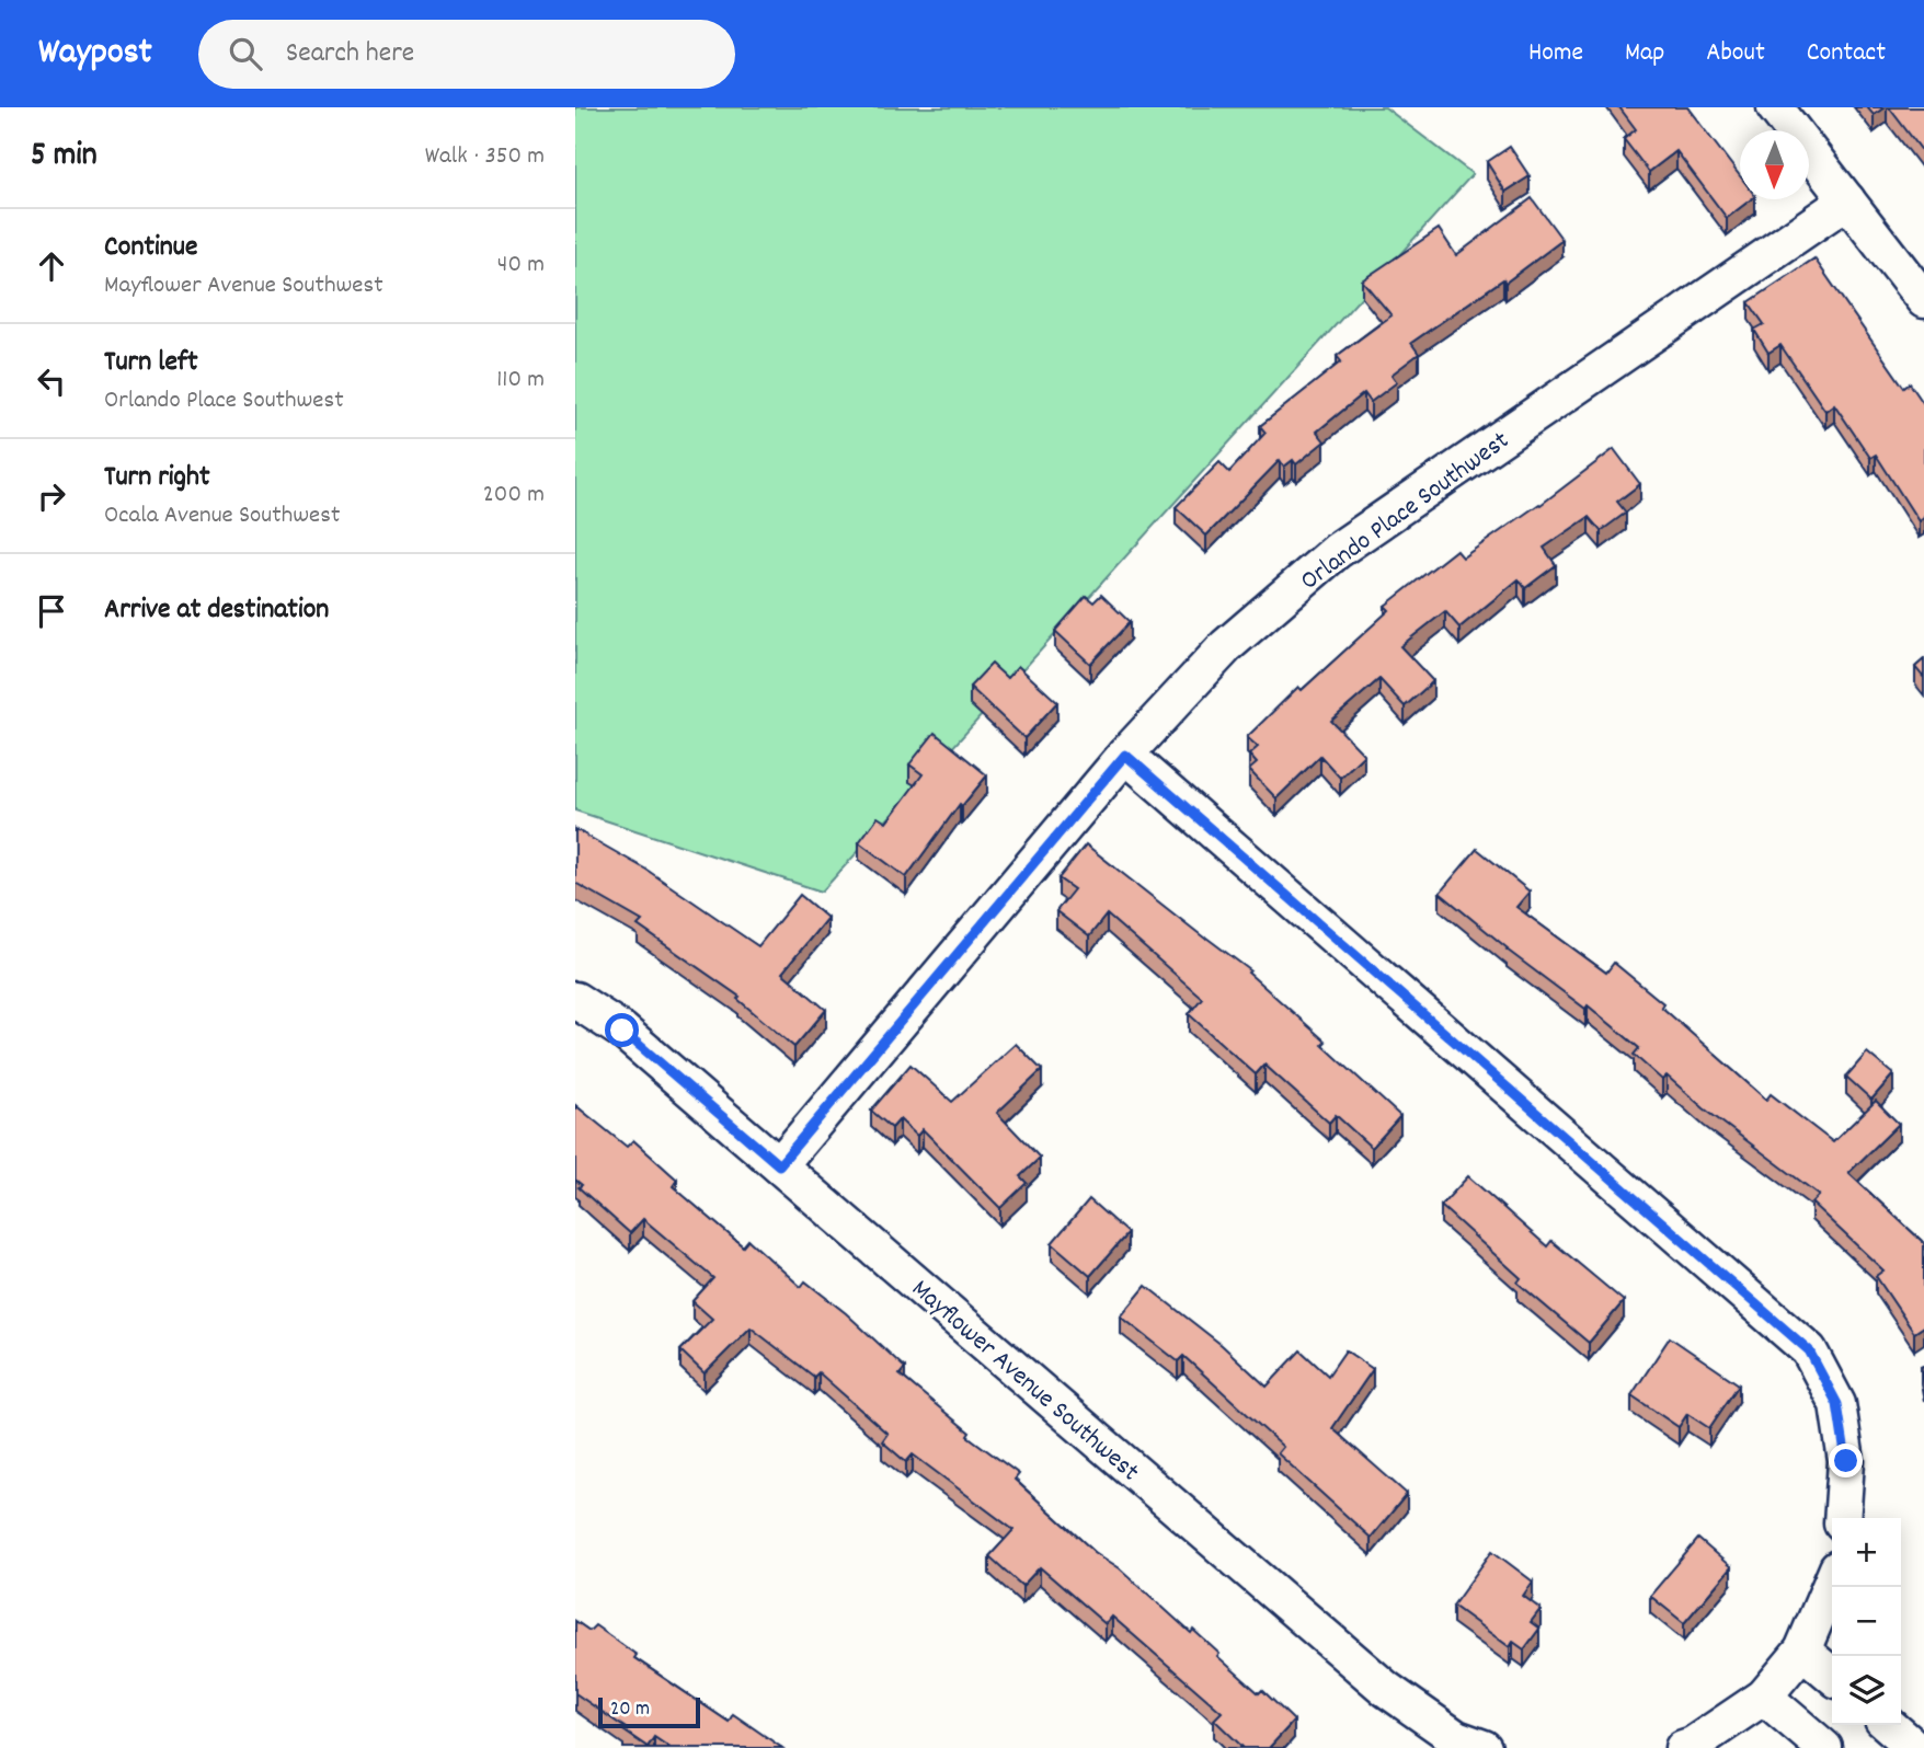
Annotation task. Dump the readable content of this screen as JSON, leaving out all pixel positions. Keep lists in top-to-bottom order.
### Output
{
  "streets": {
    "street": ["Orlando Place Southwest", "Mayflower Avenue Southwest"]
  },
  "crossings": [
    ["Orlando Place Southwest", "Mayflower Avenue Southwest"]
  ],
  "scale_bar": "20 m",
  "north": "bottom",
  "page": {
    "header": "Waypost",
    "search": "Search here",
    "nav": [
      "Home",
      "Map",
      "About",
      "Contact"
    ],
    "heading": ["5 min", "Walk · 350 m"],
    "list": [
      ["Continue", "Mayflower Avenue Southwest", "40 m"],
      ["Turn left", "Orlando Place Southwest", "110 m"],
      ["Turn right", "Ocala Avenue Southwest", "200 m"],
      "Arrive at destination"
    ],
    "map_buttons": ["+", "−"],
    "scale": "20 m"
  }
}
